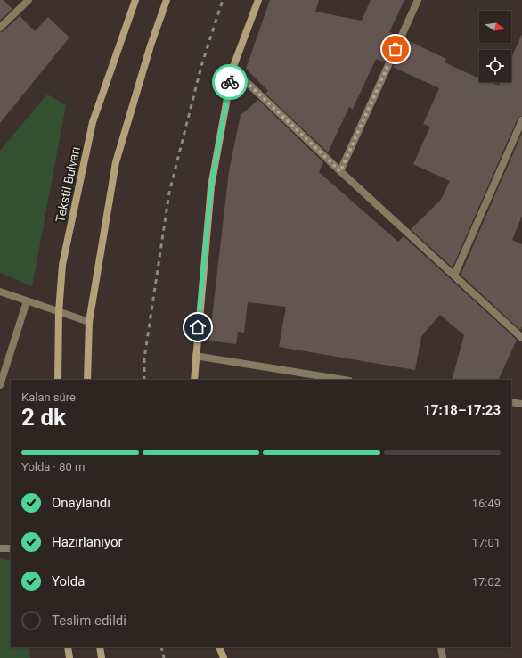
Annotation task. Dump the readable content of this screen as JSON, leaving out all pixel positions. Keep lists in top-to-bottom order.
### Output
{
  "streets": {
    "main road": ["Tekstil Bulvarı"]
  },
  "north": "right",
  "page": {
    "heading": ["2 dk", "Kalan süre", "17:18–17:23"],
    "bar": "Yolda · 80 m",
    "list": [
      ["Onaylandı", "16:49"],
      ["Hazırlanıyor", "17:01"],
      ["Yolda", "17:02"],
      "Teslim edildi"
    ]
  }
}
